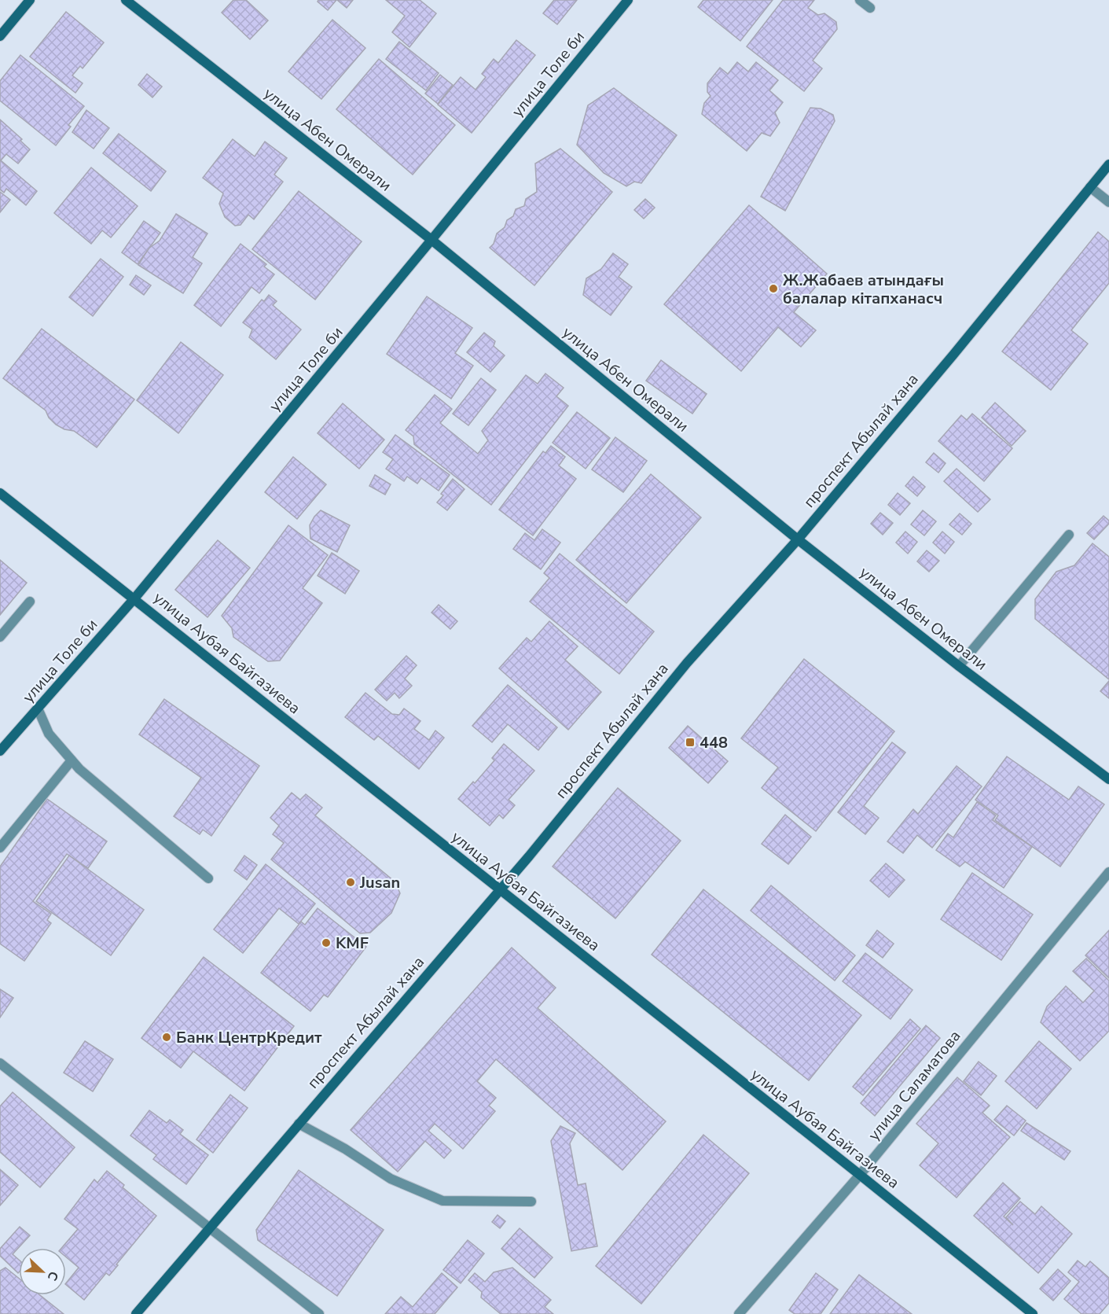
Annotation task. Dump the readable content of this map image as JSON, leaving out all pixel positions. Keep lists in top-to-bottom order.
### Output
{
  "streets": {
    "main road": [
      "улица Толе би",
      "улица Абен Омерали",
      "проспект Абылай хана",
      "улица Аубая Байгазиева"
    ],
    "street": ["улица Саламатова"]
  },
  "crossings": [
    ["улица Толе би", "улица Абен Омерали"],
    ["улица Толе би", "улица Аубая Байгазиева"],
    ["улица Абен Омерали", "проспект Абылай хана"],
    ["проспект Абылай хана", "улица Аубая Байгазиева"],
    ["улица Аубая Байгазиева", "улица Саламатова"]
  ],
  "places": {
    "other": [
      "Ж.Жабаев атындағы балалар кітапханасч",
      "Jusan",
      "KMF",
      "Банк ЦентрКредит"
    ],
    "transit": ["448"]
  },
  "north": "bottom right"
}
